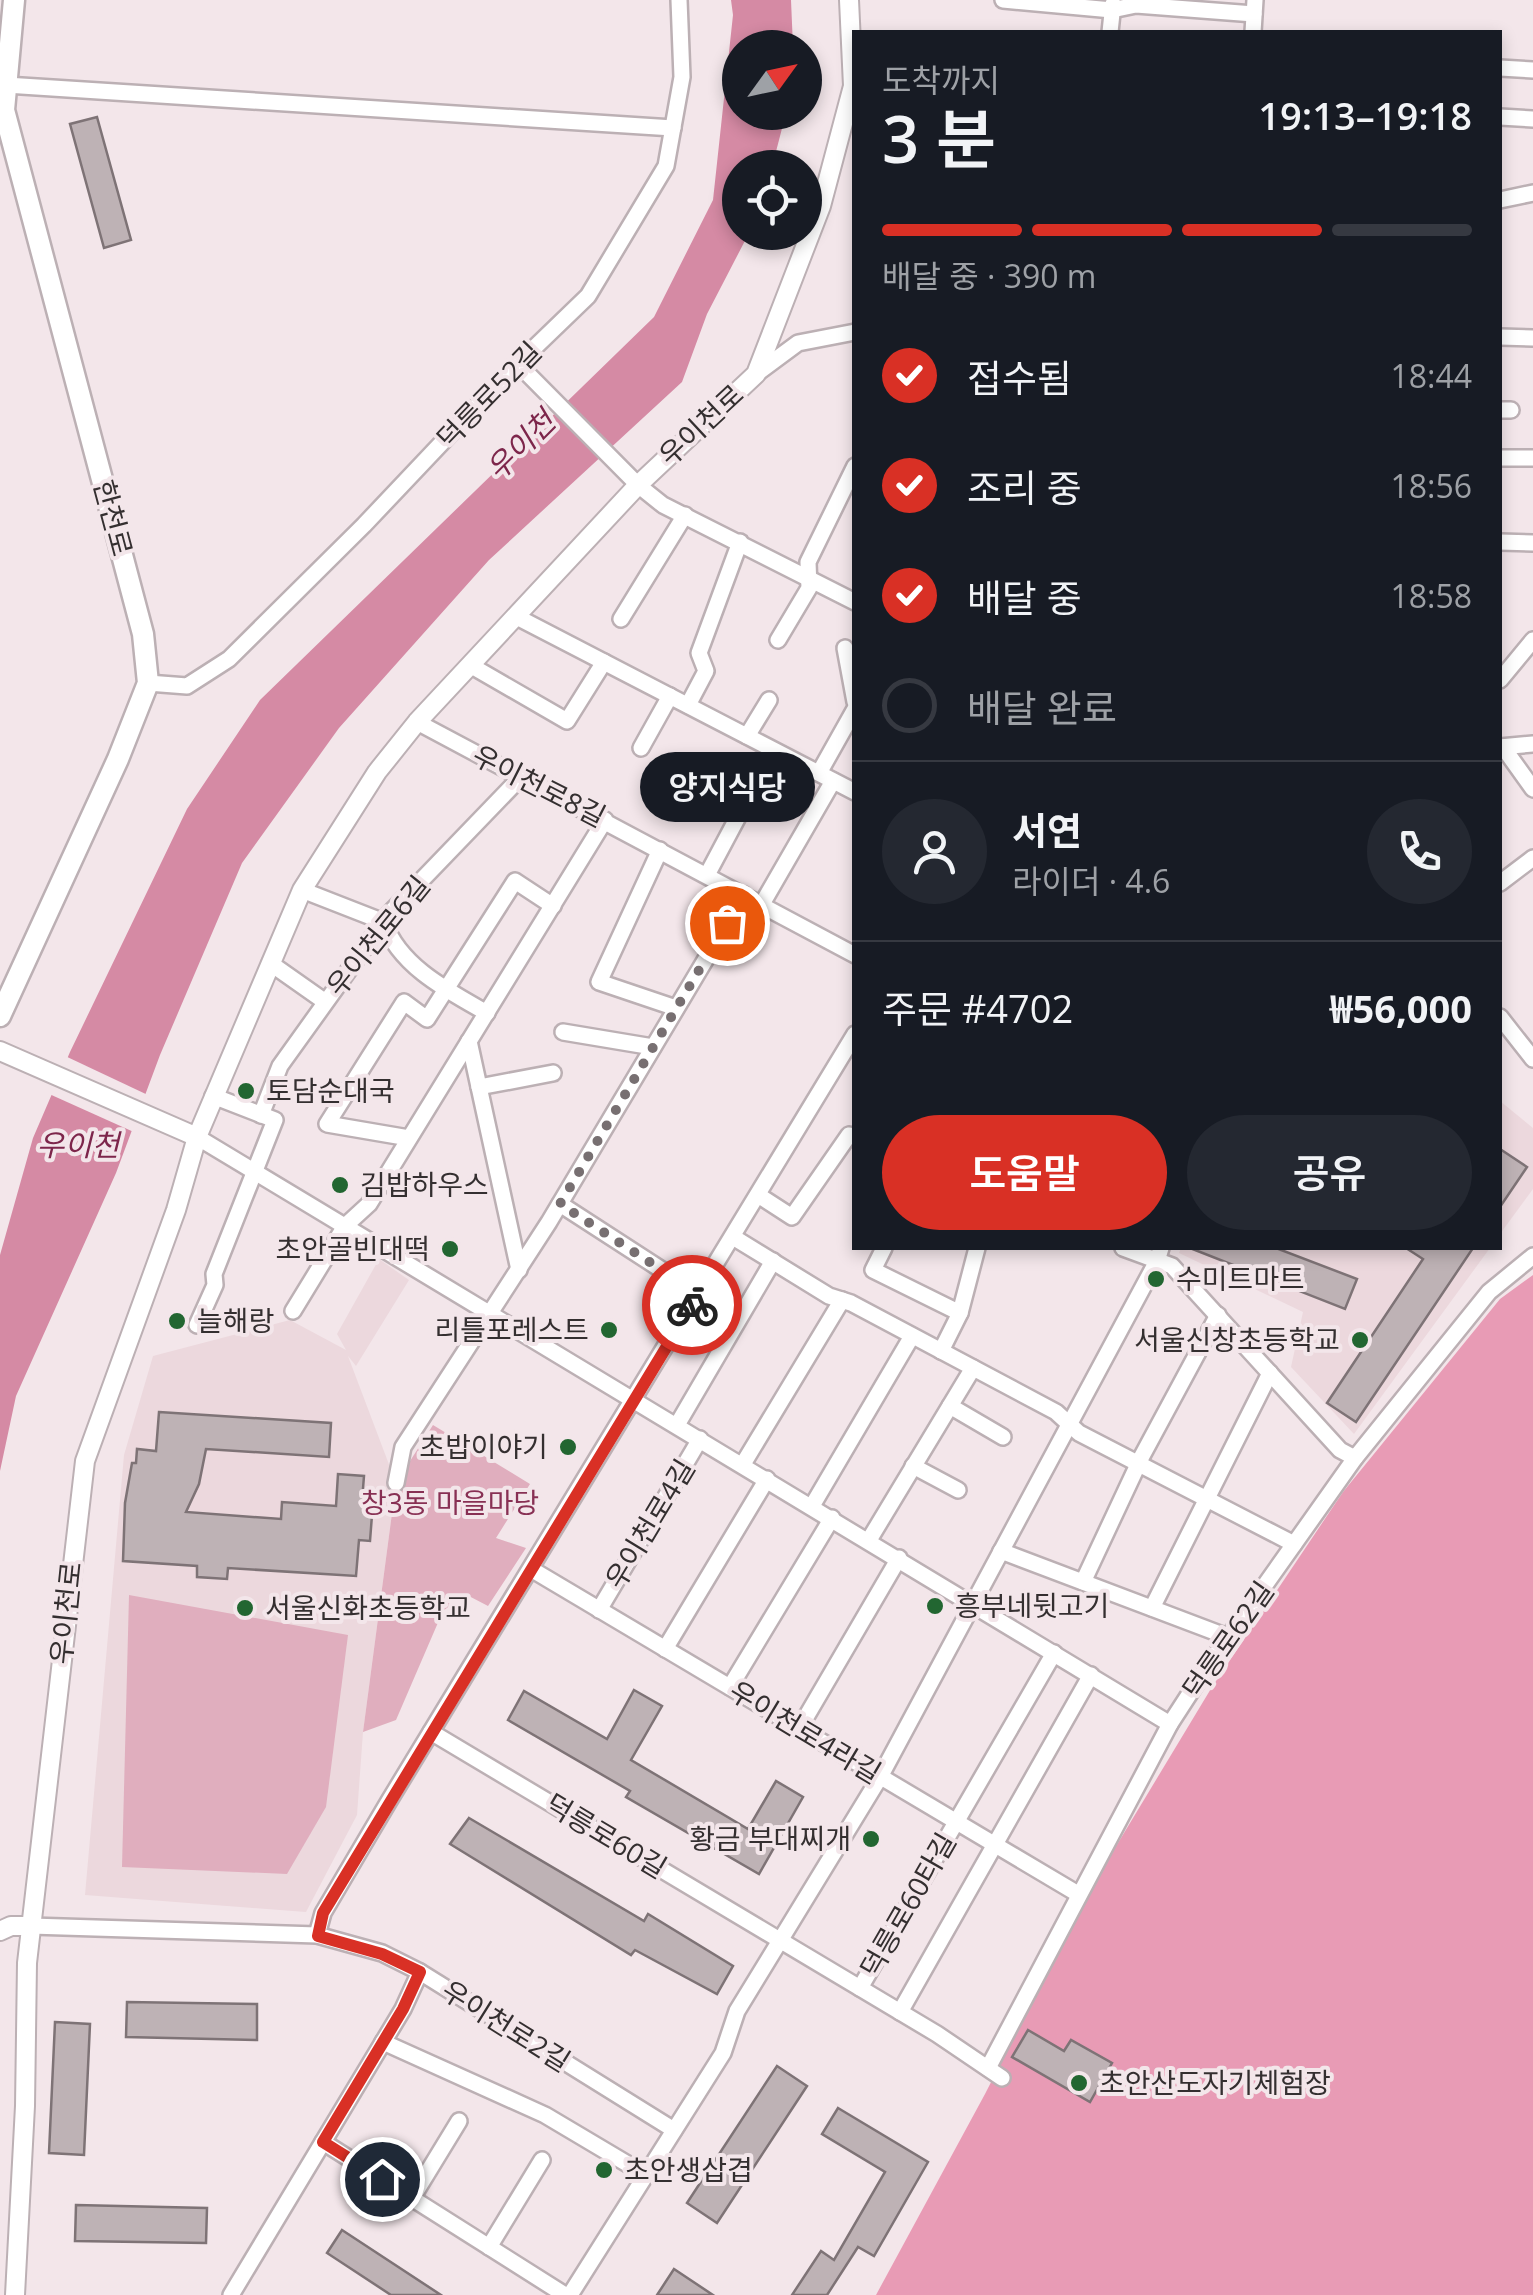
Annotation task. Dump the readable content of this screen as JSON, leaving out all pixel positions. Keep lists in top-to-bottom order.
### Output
{
  "streets": {
    "main road": ["한천로"],
    "street": [
      "덕릉로52길",
      "우이천로",
      "우이천로8길",
      "우이천로6길",
      "우이천로4길",
      "덕릉로62길",
      "우이천로4라길",
      "덕릉로60길",
      "덕릉로60타길",
      "우이천로2길"
    ]
  },
  "crossings": [
    ["덕릉로52길", "한천로"],
    ["우이천로", "우이천로8길"],
    ["우이천로", "우이천로4길"],
    ["우이천로", "우이천로2길"],
    ["우이천로8길", "우이천로6길"],
    ["우이천로4길", "우이천로4라길"],
    ["덕릉로62길", "우이천로4라길"],
    ["덕릉로62길", "덕릉로60타길"],
    ["우이천로4라길", "덕릉로60타길"],
    ["덕릉로60길", "덕릉로60타길"]
  ],
  "water": ["우이천"],
  "parks": ["창3동 마을마당"],
  "places": [
    "양지식당",
    "토담순대국",
    "김밥하우스",
    "초안골빈대떡",
    "수미트마트",
    "늘해랑",
    "리틀포레스트",
    "서울신창초등학교",
    "초밥이야기",
    "흥부네뒷고기",
    "서울신화초등학교",
    "황금 부대찌개",
    "초안산도자기체험장",
    "초안생삽겹"
  ],
  "north": "top right",
  "page": {
    "heading": ["3 분", "도착까지", "19:13–19:18"],
    "panel": [
      "서연",
      "라이더 · 4.6",
      "주문 #4702",
      "₩56,000"
    ],
    "bar": "배달 중 · 390 m",
    "list": [
      ["접수됨", "18:44"],
      ["조리 중", "18:56"],
      ["배달 중", "18:58"],
      "배달 완료"
    ],
    "bubble": "양지식당",
    "buttons": ["도움말", "공유"]
  }
}
